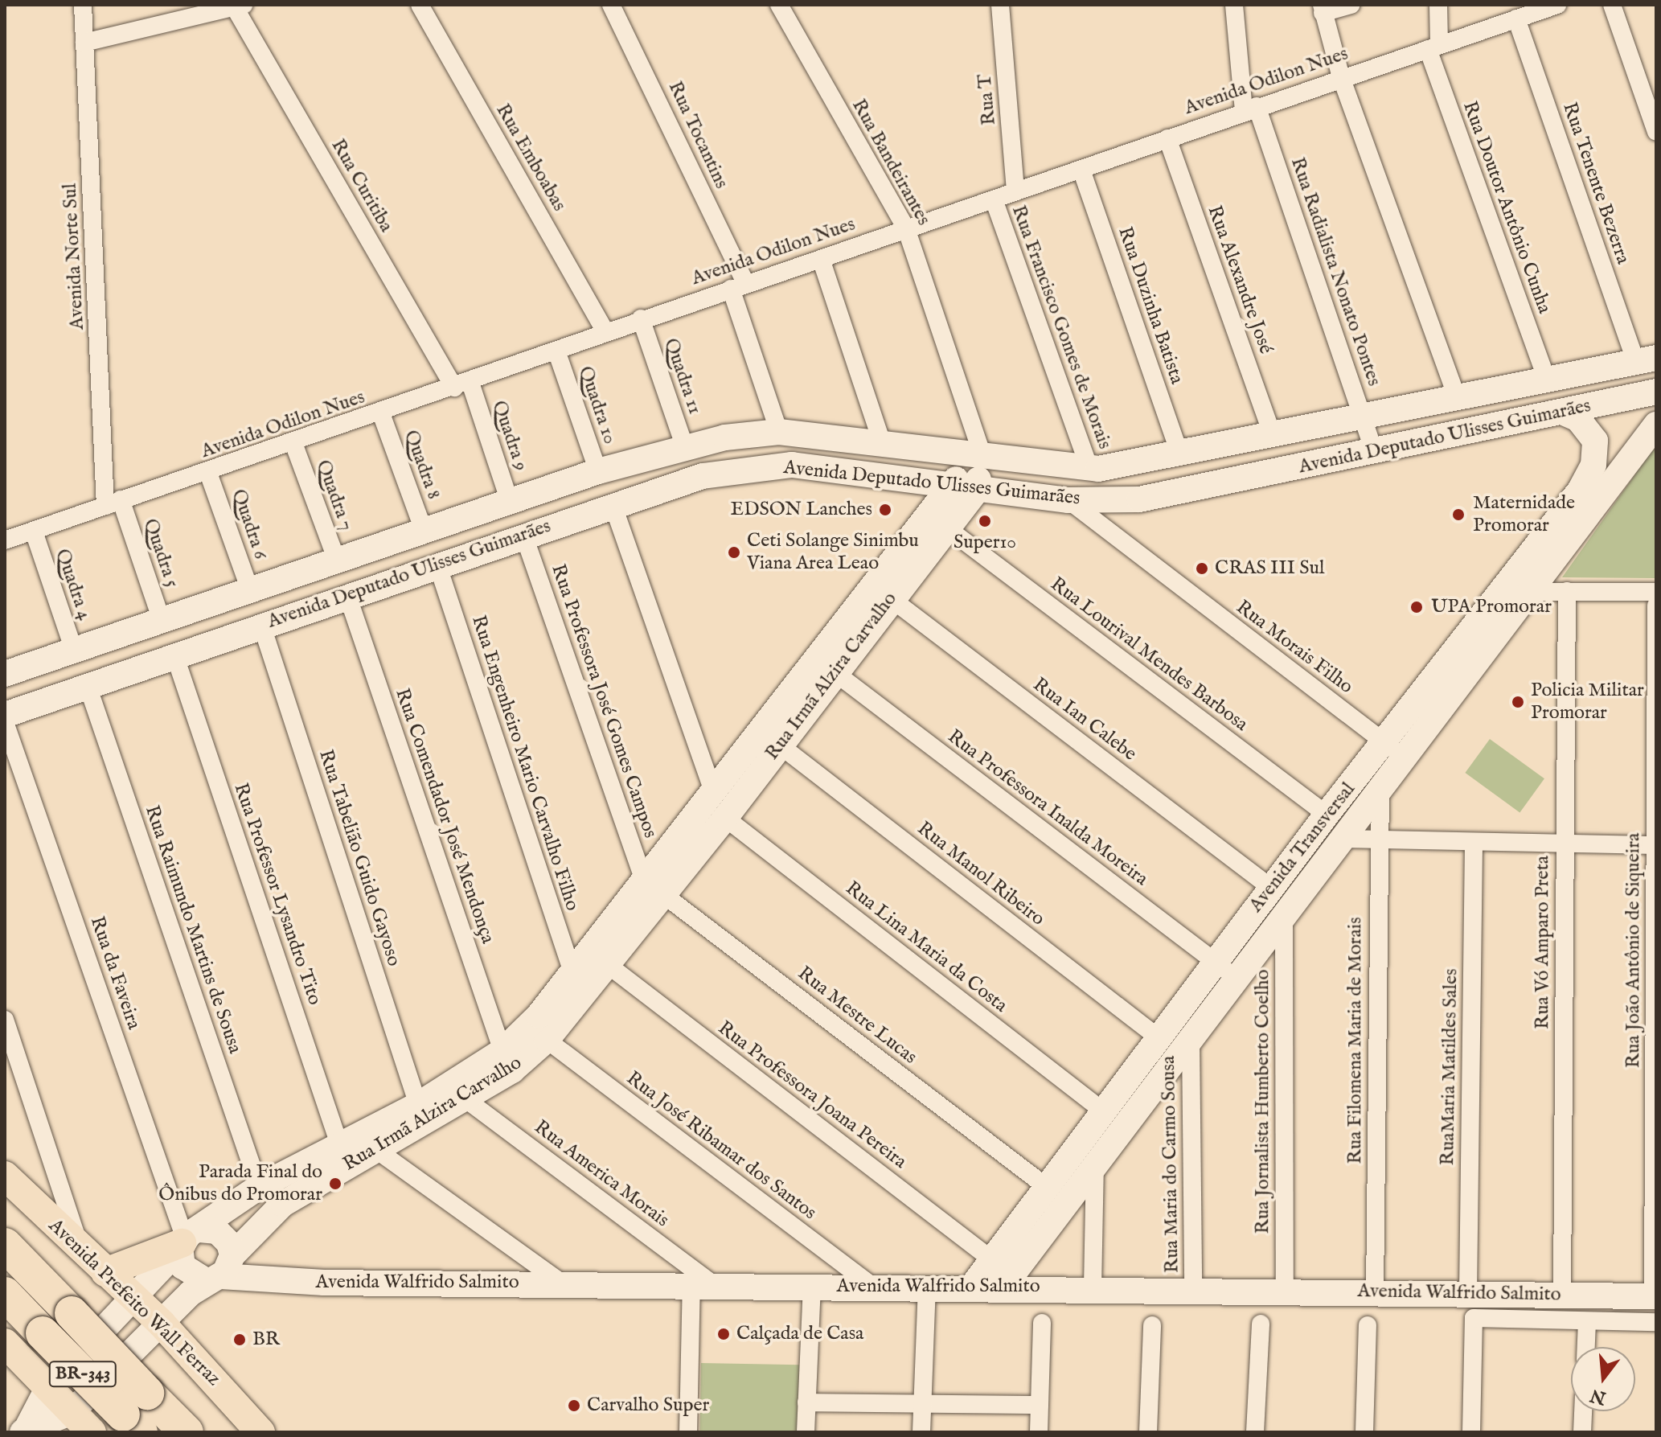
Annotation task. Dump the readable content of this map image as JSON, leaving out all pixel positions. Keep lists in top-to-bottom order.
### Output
{
  "streets": {
    "highway": ["BR-343"],
    "main road": ["Avenida Prefeito Wall Ferraz"],
    "street": [
      "Avenida Odilon Nues",
      "Rua T",
      "Rua Tocantins",
      "Rua Emboabas",
      "Rua Bandeirantes",
      "Rua Tenente Bezerra",
      "Rua Curitiba",
      "Rua Doutor Antônio Cunha",
      "Avenida Norte Sul",
      "Rua Radialista Nonato Pontes",
      "Rua Alexandre José",
      "Rua Duzinha Batista",
      "Rua Francisco Gomes de Morais",
      "Quadra 11",
      "Quadra 10",
      "Quadra 9",
      "Avenida Deputado Ulisses Guimarães",
      "Quadra 8",
      "Quadra 7",
      "Quadra 6",
      "Quadra 5",
      "Quadra 4",
      "Rua Morais Filho",
      "Rua Lourival Mendes Barbosa",
      "Rua Irmã Alzira Carvalho",
      "Rua Professora José Gomes Campos",
      "Rua Ian Calebe",
      "Rua Engenheiro Mario Carvalho Filho",
      "Rua Professora Inalda Moreira",
      "Rua Comendador José Mendonça",
      "Avenida Transversal",
      "Rua Tabelião Guido Gayoso",
      "Rua Manol Ribeiro",
      "Rua Professor Lysandro Tito",
      "Rua Raimundo Martins de Sousa",
      "Rua Vó Amparo Preta",
      "Rua Lina Maria da Costa",
      "Rua João Antônio de Siqueira",
      "Rua da Faveira",
      "Rua Mestre Lucas",
      "Rua Filomena Maria de Morais",
      "RuaMaria Matildes Sales",
      "Rua Professora Joana Pereira",
      "Rua Jornalista Humberto Coelho",
      "Rua José Ribamar dos Santos",
      "Rua Maria do Carmo Sousa",
      "Rua America Morais",
      "Avenida Walfrido Salmito"
    ]
  },
  "crossings": [
    ["Avenida Odilon Nues", "Rua T"],
    ["Avenida Odilon Nues", "Rua Tocantins"],
    ["Avenida Odilon Nues", "Rua Emboabas"],
    ["Avenida Odilon Nues", "Rua Bandeirantes"],
    ["Avenida Odilon Nues", "Rua Tenente Bezerra"],
    ["Avenida Odilon Nues", "Rua Curitiba"],
    ["Avenida Odilon Nues", "Rua Doutor Antônio Cunha"],
    ["Avenida Odilon Nues", "Avenida Norte Sul"],
    ["Avenida Odilon Nues", "Rua Radialista Nonato Pontes"],
    ["Avenida Odilon Nues", "Rua Alexandre José"],
    ["Avenida Odilon Nues", "Rua Duzinha Batista"],
    ["Avenida Odilon Nues", "Rua Francisco Gomes de Morais"],
    ["Avenida Odilon Nues", "Quadra 11"],
    ["Avenida Odilon Nues", "Quadra 10"],
    ["Avenida Odilon Nues", "Quadra 9"],
    ["Avenida Odilon Nues", "Quadra 8"],
    ["Avenida Odilon Nues", "Quadra 7"],
    ["Avenida Odilon Nues", "Quadra 6"],
    ["Avenida Odilon Nues", "Quadra 5"],
    ["Avenida Odilon Nues", "Quadra 4"],
    ["Rua Tocantins", "Avenida Deputado Ulisses Guimarães"],
    ["Rua Bandeirantes", "Avenida Deputado Ulisses Guimarães"],
    ["Rua Bandeirantes", "Rua Irmã Alzira Carvalho"],
    ["Rua Tenente Bezerra", "Avenida Deputado Ulisses Guimarães"],
    ["Rua Curitiba", "Quadra 9"],
    ["Rua Doutor Antônio Cunha", "Avenida Deputado Ulisses Guimarães"],
    ["Avenida Norte Sul", "Quadra 5"],
    ["Rua Radialista Nonato Pontes", "Avenida Deputado Ulisses Guimarães"],
    ["Rua Alexandre José", "Avenida Deputado Ulisses Guimarães"],
    ["Rua Duzinha Batista", "Avenida Deputado Ulisses Guimarães"],
    ["Rua Francisco Gomes de Morais", "Avenida Deputado Ulisses Guimarães"],
    ["Quadra 11", "Avenida Deputado Ulisses Guimarães"],
    ["Quadra 10", "Avenida Deputado Ulisses Guimarães"],
    ["Quadra 9", "Avenida Deputado Ulisses Guimarães"],
    ["Avenida Deputado Ulisses Guimarães", "Quadra 8"],
    ["Avenida Deputado Ulisses Guimarães", "Quadra 7"],
    ["Avenida Deputado Ulisses Guimarães", "Quadra 6"],
    ["Avenida Deputado Ulisses Guimarães", "Quadra 5"],
    ["Avenida Deputado Ulisses Guimarães", "Quadra 4"],
    ["Avenida Deputado Ulisses Guimarães", "Rua Morais Filho"],
    ["Avenida Deputado Ulisses Guimarães", "Rua Irmã Alzira Carvalho"],
    ["Avenida Deputado Ulisses Guimarães", "Rua Professora José Gomes Campos"],
    ["Avenida Deputado Ulisses Guimarães", "Rua Engenheiro Mario Carvalho Filho"],
    ["Avenida Deputado Ulisses Guimarães", "Rua Comendador José Mendonça"],
    ["Avenida Deputado Ulisses Guimarães", "Avenida Transversal"],
    ["Avenida Deputado Ulisses Guimarães", "Rua Tabelião Guido Gayoso"],
    ["Avenida Deputado Ulisses Guimarães", "Rua Professor Lysandro Tito"],
    ["Avenida Deputado Ulisses Guimarães", "Rua Raimundo Martins de Sousa"],
    ["Rua Morais Filho", "Avenida Transversal"],
    ["Rua Lourival Mendes Barbosa", "Rua Irmã Alzira Carvalho"],
    ["Rua Lourival Mendes Barbosa", "Avenida Transversal"],
    ["Rua Irmã Alzira Carvalho", "Rua Professora José Gomes Campos"],
    ["Rua Irmã Alzira Carvalho", "Rua Ian Calebe"],
    ["Rua Irmã Alzira Carvalho", "Rua Engenheiro Mario Carvalho Filho"],
    ["Rua Irmã Alzira Carvalho", "Rua Professora Inalda Moreira"],
    ["Rua Irmã Alzira Carvalho", "Rua Comendador José Mendonça"],
    ["Rua Irmã Alzira Carvalho", "Rua Tabelião Guido Gayoso"],
    ["Rua Irmã Alzira Carvalho", "Rua Manol Ribeiro"],
    ["Rua Irmã Alzira Carvalho", "Rua Professor Lysandro Tito"],
    ["Rua Irmã Alzira Carvalho", "Rua Raimundo Martins de Sousa"],
    ["Rua Irmã Alzira Carvalho", "Rua Lina Maria da Costa"],
    ["Rua Irmã Alzira Carvalho", "Rua da Faveira"],
    ["Rua Irmã Alzira Carvalho", "Rua Mestre Lucas"],
    ["Rua Irmã Alzira Carvalho", "Rua Professora Joana Pereira"],
    ["Rua Irmã Alzira Carvalho", "Rua José Ribamar dos Santos"],
    ["Rua Irmã Alzira Carvalho", "Rua America Morais"],
    ["Rua Irmã Alzira Carvalho", "Avenida Walfrido Salmito"],
    ["Rua Irmã Alzira Carvalho", "Avenida Prefeito Wall Ferraz"],
    ["Rua Professora José Gomes Campos", "Rua Mestre Lucas"],
    ["Rua Ian Calebe", "Avenida Transversal"],
    ["Rua Professora Inalda Moreira", "Avenida Transversal"],
    ["Avenida Transversal", "Rua Manol Ribeiro"],
    ["Avenida Transversal", "Rua Lina Maria da Costa"],
    ["Avenida Transversal", "Rua Mestre Lucas"],
    ["Avenida Transversal", "Rua Filomena Maria de Morais"],
    ["Avenida Transversal", "Rua Professora Joana Pereira"],
    ["Avenida Transversal", "Rua Jornalista Humberto Coelho"],
    ["Avenida Transversal", "Rua Maria do Carmo Sousa"],
    ["Avenida Transversal", "Avenida Walfrido Salmito"],
    ["Rua Vó Amparo Preta", "Avenida Walfrido Salmito"],
    ["Rua João Antônio de Siqueira", "Avenida Walfrido Salmito"],
    ["Rua Filomena Maria de Morais", "Avenida Walfrido Salmito"],
    ["RuaMaria Matildes Sales", "Avenida Walfrido Salmito"],
    ["Rua Jornalista Humberto Coelho", "Avenida Walfrido Salmito"],
    ["Rua José Ribamar dos Santos", "Avenida Walfrido Salmito"],
    ["Rua Maria do Carmo Sousa", "Avenida Walfrido Salmito"],
    ["Rua America Morais", "Avenida Walfrido Salmito"]
  ],
  "places": [
    "EDSON Lanches",
    "Maternidade Promorar",
    "Super10",
    "Ceti Solange Sinimbu Viana Area Leao",
    "CRAS III Sul",
    "UPA Promorar",
    "Policia Militar Promorar",
    "Parada Final do Ônibus do Promorar",
    "Calçada de Casa",
    "BR",
    "Carvalho Super"
  ],
  "north": "bottom"
}
